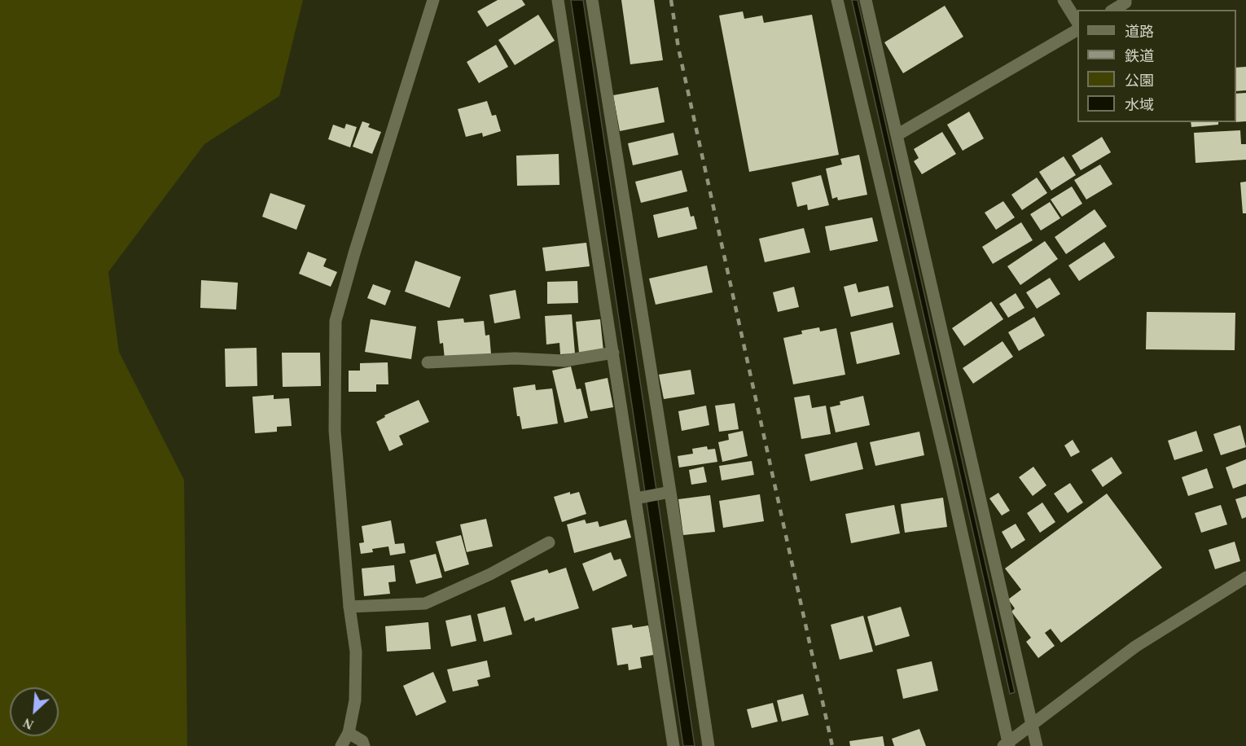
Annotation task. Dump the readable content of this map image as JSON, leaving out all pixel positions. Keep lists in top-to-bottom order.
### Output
{
  "legend": [
    "道路",
    "鉄道",
    "公園",
    "水域"
  ],
  "north": "bottom left"
}
